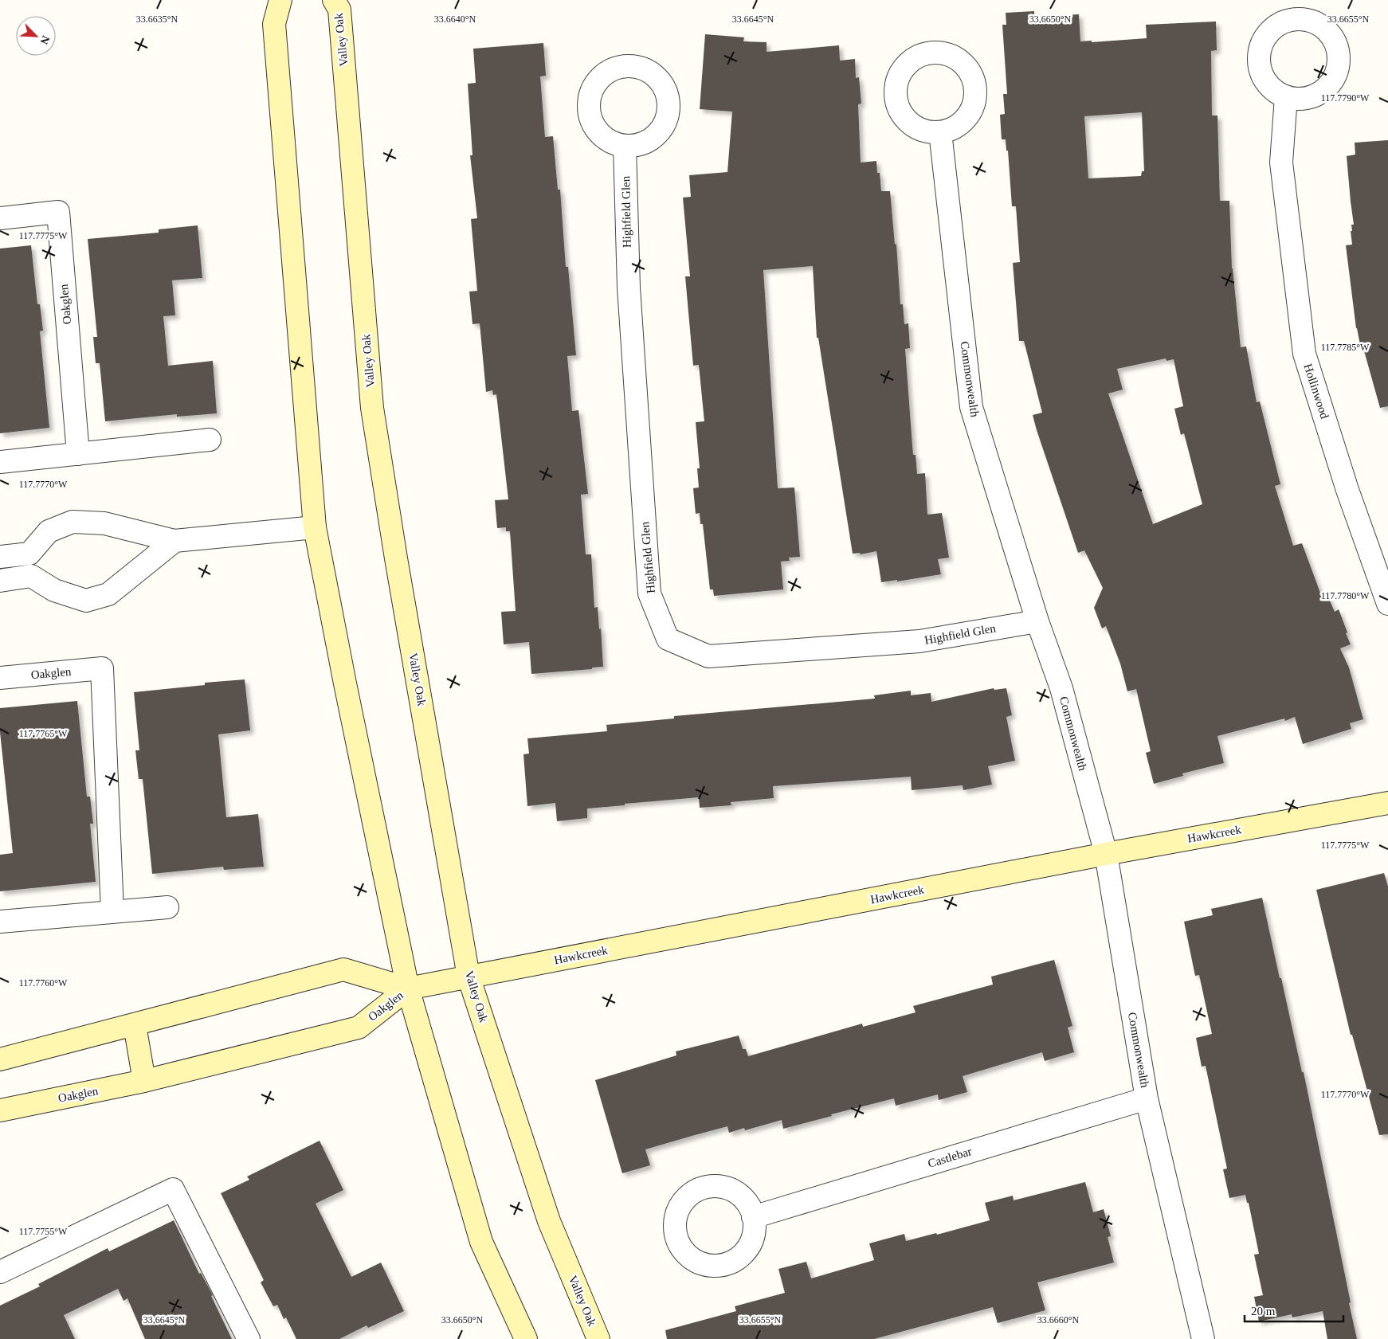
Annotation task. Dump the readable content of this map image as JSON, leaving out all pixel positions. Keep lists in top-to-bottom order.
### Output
{
  "streets": {
    "street": [
      "Valley Oak",
      "Highfield Glen",
      "Oakglen",
      "Commonwealth",
      "Hollinwood",
      "Hawkcreek",
      "Castlebar"
    ]
  },
  "crossings": [
    ["Valley Oak", "Hawkcreek"],
    ["Highfield Glen", "Commonwealth"],
    ["Oakglen", "Hawkcreek"],
    ["Commonwealth", "Hawkcreek"],
    ["Commonwealth", "Castlebar"]
  ],
  "scale_bar": "20 m",
  "north": "bottom right",
  "coordinates": [
    "33.6635°N",
    "33.6640°N",
    "33.6645°N",
    "33.6650°N",
    "33.6655°N",
    "117.7790°W",
    "117.7775°W",
    "117.7785°W",
    "117.7770°W",
    "117.7780°W",
    "117.7765°W",
    "117.7760°W",
    "117.7755°W",
    "33.6660°N"
  ]
}
